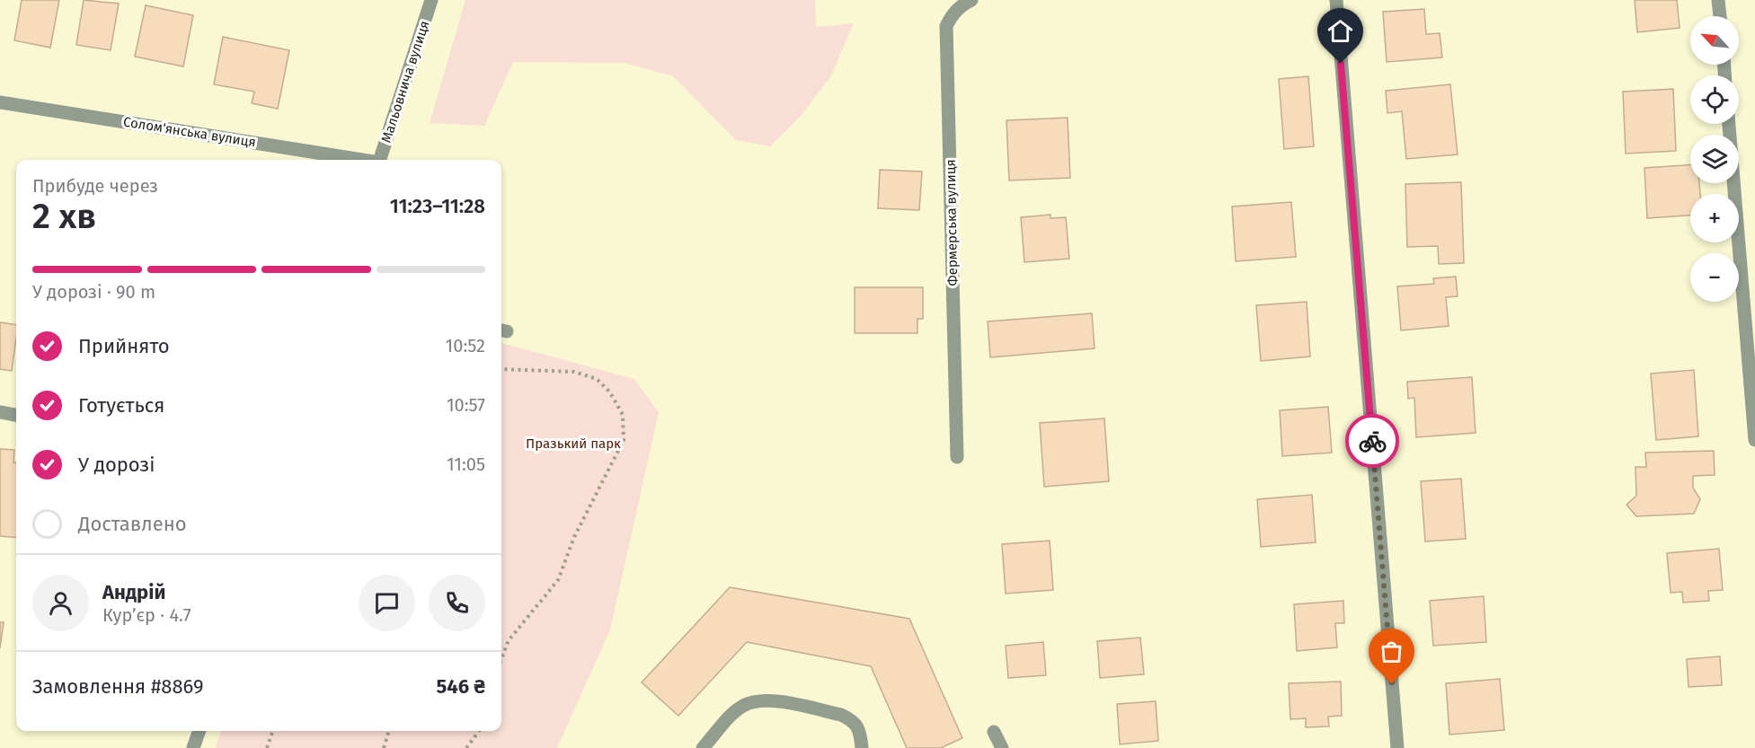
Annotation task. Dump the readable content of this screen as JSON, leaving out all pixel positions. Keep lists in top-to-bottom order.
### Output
{
  "streets": {
    "street": ["Мальовнича вулиця", "Солом'янська вулиця", "Фермерська вулиця"]
  },
  "parks": ["Празький парк"],
  "north": "top left",
  "page": {
    "map_buttons": ["+", "−"],
    "heading": ["2 хв", "Прибуде через", "11:23–11:28"],
    "panel": [
      "Андрій",
      "Кур’єр · 4.7",
      "Замовлення #8869",
      "546 ₴"
    ],
    "bar": "У дорозі · 90 m",
    "list": [
      ["Прийнято", "10:52"],
      ["Готується", "10:57"],
      ["У дорозі", "11:05"],
      "Доставлено"
    ]
  }
}
